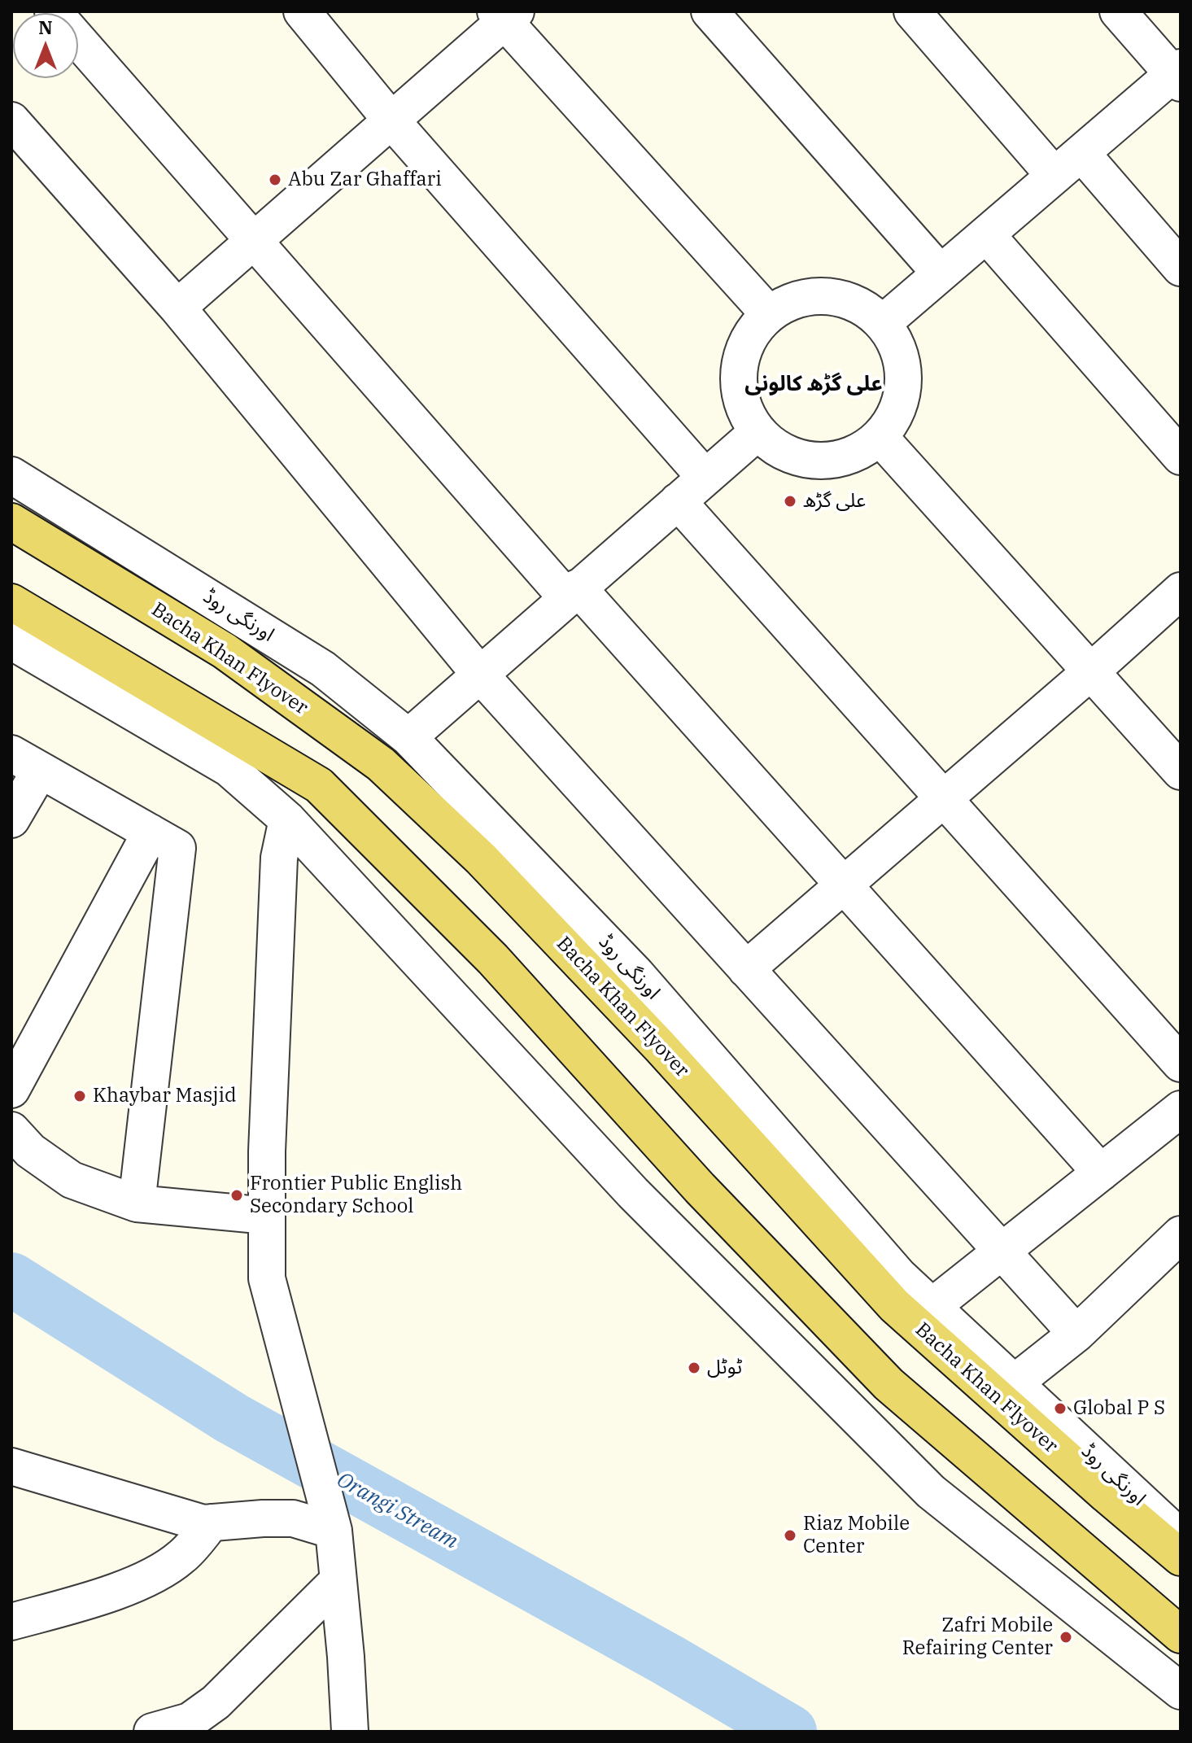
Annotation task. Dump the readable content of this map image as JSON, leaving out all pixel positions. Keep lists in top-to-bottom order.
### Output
{
  "streets": {
    "main road": ["Bacha Khan Flyover"],
    "street": ["اورنگی روڈ"]
  },
  "districts": ["علی گڑھ کالونی"],
  "water": ["Orangi Stream"],
  "places": [
    "Abu Zar Ghaffari",
    "علی گڑھ",
    "Khaybar Masjid",
    "Frontier Public English Secondary School",
    "ٹوٹل",
    "Global P S",
    "Riaz Mobile Center",
    "Zafri Mobile Refairing Center"
  ],
  "north": "top"
}
